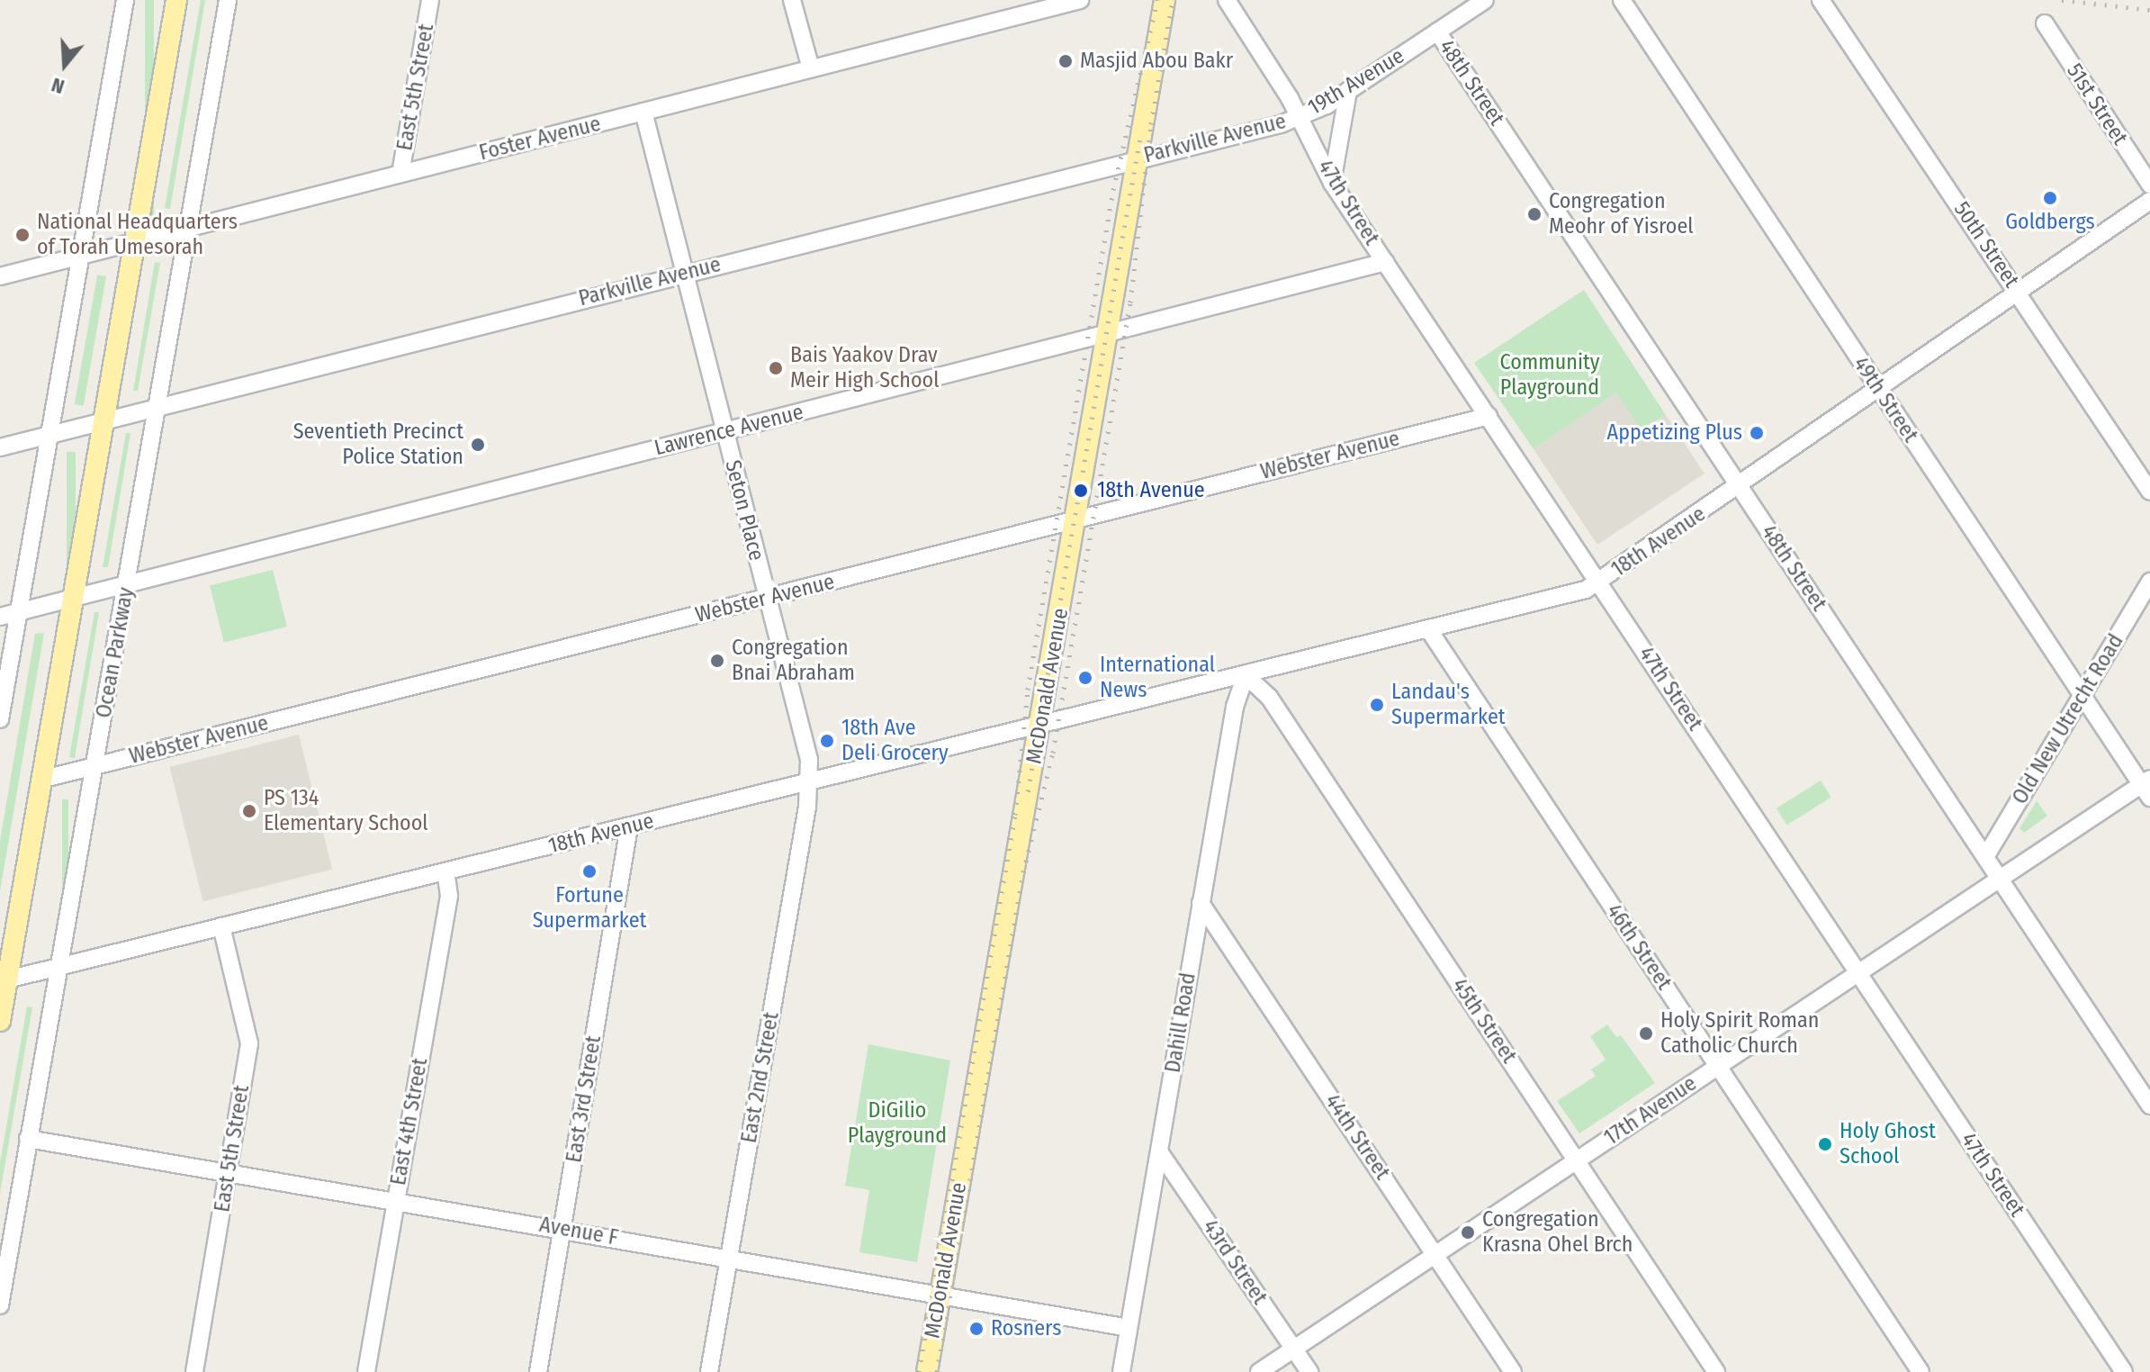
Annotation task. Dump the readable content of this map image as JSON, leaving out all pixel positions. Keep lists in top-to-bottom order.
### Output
{
  "streets": {
    "main road": ["McDonald Avenue"],
    "street": [
      "19th Avenue",
      "48th Street",
      "East 5th Street",
      "51st Street",
      "Foster Avenue",
      "Parkville Avenue",
      "47th Street",
      "50th Street",
      "49th Street",
      "Lawrence Avenue",
      "Webster Avenue",
      "Seton Place",
      "18th Avenue",
      "Ocean Parkway",
      "Old New Utrecht Road",
      "46th Street",
      "45th Street",
      "Dahill Road",
      "East 2nd Street",
      "East 3rd Street",
      "17th Avenue",
      "East 4th Street",
      "44th Street",
      "Avenue F",
      "43rd Street"
    ]
  },
  "crossings": [
    ["19th Avenue", "48th Street"],
    ["19th Avenue", "Parkville Avenue"],
    ["19th Avenue", "47th Street"],
    ["48th Street", "18th Avenue"],
    ["48th Street", "Old New Utrecht Road"],
    ["48th Street", "17th Avenue"],
    ["East 5th Street", "Foster Avenue"],
    ["East 5th Street", "18th Avenue"],
    ["East 5th Street", "Avenue F"],
    ["Foster Avenue", "Seton Place"],
    ["Foster Avenue", "Ocean Parkway"],
    ["Parkville Avenue", "47th Street"],
    ["Parkville Avenue", "Seton Place"],
    ["Parkville Avenue", "Ocean Parkway"],
    ["Parkville Avenue", "McDonald Avenue"],
    ["47th Street", "Lawrence Avenue"],
    ["47th Street", "Webster Avenue"],
    ["47th Street", "18th Avenue"],
    ["47th Street", "17th Avenue"],
    ["50th Street", "18th Avenue"],
    ["49th Street", "18th Avenue"],
    ["49th Street", "Old New Utrecht Road"],
    ["49th Street", "17th Avenue"],
    ["Lawrence Avenue", "Seton Place"],
    ["Lawrence Avenue", "Ocean Parkway"],
    ["Lawrence Avenue", "McDonald Avenue"],
    ["Webster Avenue", "Seton Place"],
    ["Webster Avenue", "Ocean Parkway"],
    ["Webster Avenue", "McDonald Avenue"],
    ["Seton Place", "18th Avenue"],
    ["Seton Place", "East 2nd Street"],
    ["18th Avenue", "Ocean Parkway"],
    ["18th Avenue", "McDonald Avenue"],
    ["18th Avenue", "46th Street"],
    ["18th Avenue", "45th Street"],
    ["18th Avenue", "Dahill Road"],
    ["18th Avenue", "East 2nd Street"],
    ["18th Avenue", "East 3rd Street"],
    ["18th Avenue", "East 4th Street"],
    ["Ocean Parkway", "Avenue F"],
    ["McDonald Avenue", "Avenue F"],
    ["46th Street", "17th Avenue"],
    ["45th Street", "Dahill Road"],
    ["45th Street", "17th Avenue"],
    ["Dahill Road", "44th Street"],
    ["Dahill Road", "Avenue F"],
    ["Dahill Road", "43rd Street"],
    ["East 2nd Street", "Avenue F"],
    ["East 3rd Street", "Avenue F"],
    ["17th Avenue", "44th Street"],
    ["17th Avenue", "43rd Street"],
    ["East 4th Street", "Avenue F"]
  ],
  "parks": ["Community Playground", "DiGilio Playground"],
  "places": [
    "Masjid Abou Bakr",
    "Goldbergs",
    "Congregation Meohr of Yisroel",
    "National Headquarters of Torah Umesorah",
    "Bais Yaakov Drav Meir High School",
    "Appetizing Plus",
    "Seventieth Precinct Police Station",
    "18th Avenue",
    "Congregation Bnai Abraham",
    "International News",
    "Landau's Supermarket",
    "18th Ave Deli Grocery",
    "PS 134 Elementary School",
    "Fortune Supermarket",
    "Holy Spirit Roman Catholic Church",
    "Holy Ghost School",
    "Congregation Krasna Ohel Brch",
    "Rosners"
  ],
  "north": "bottom"
}
